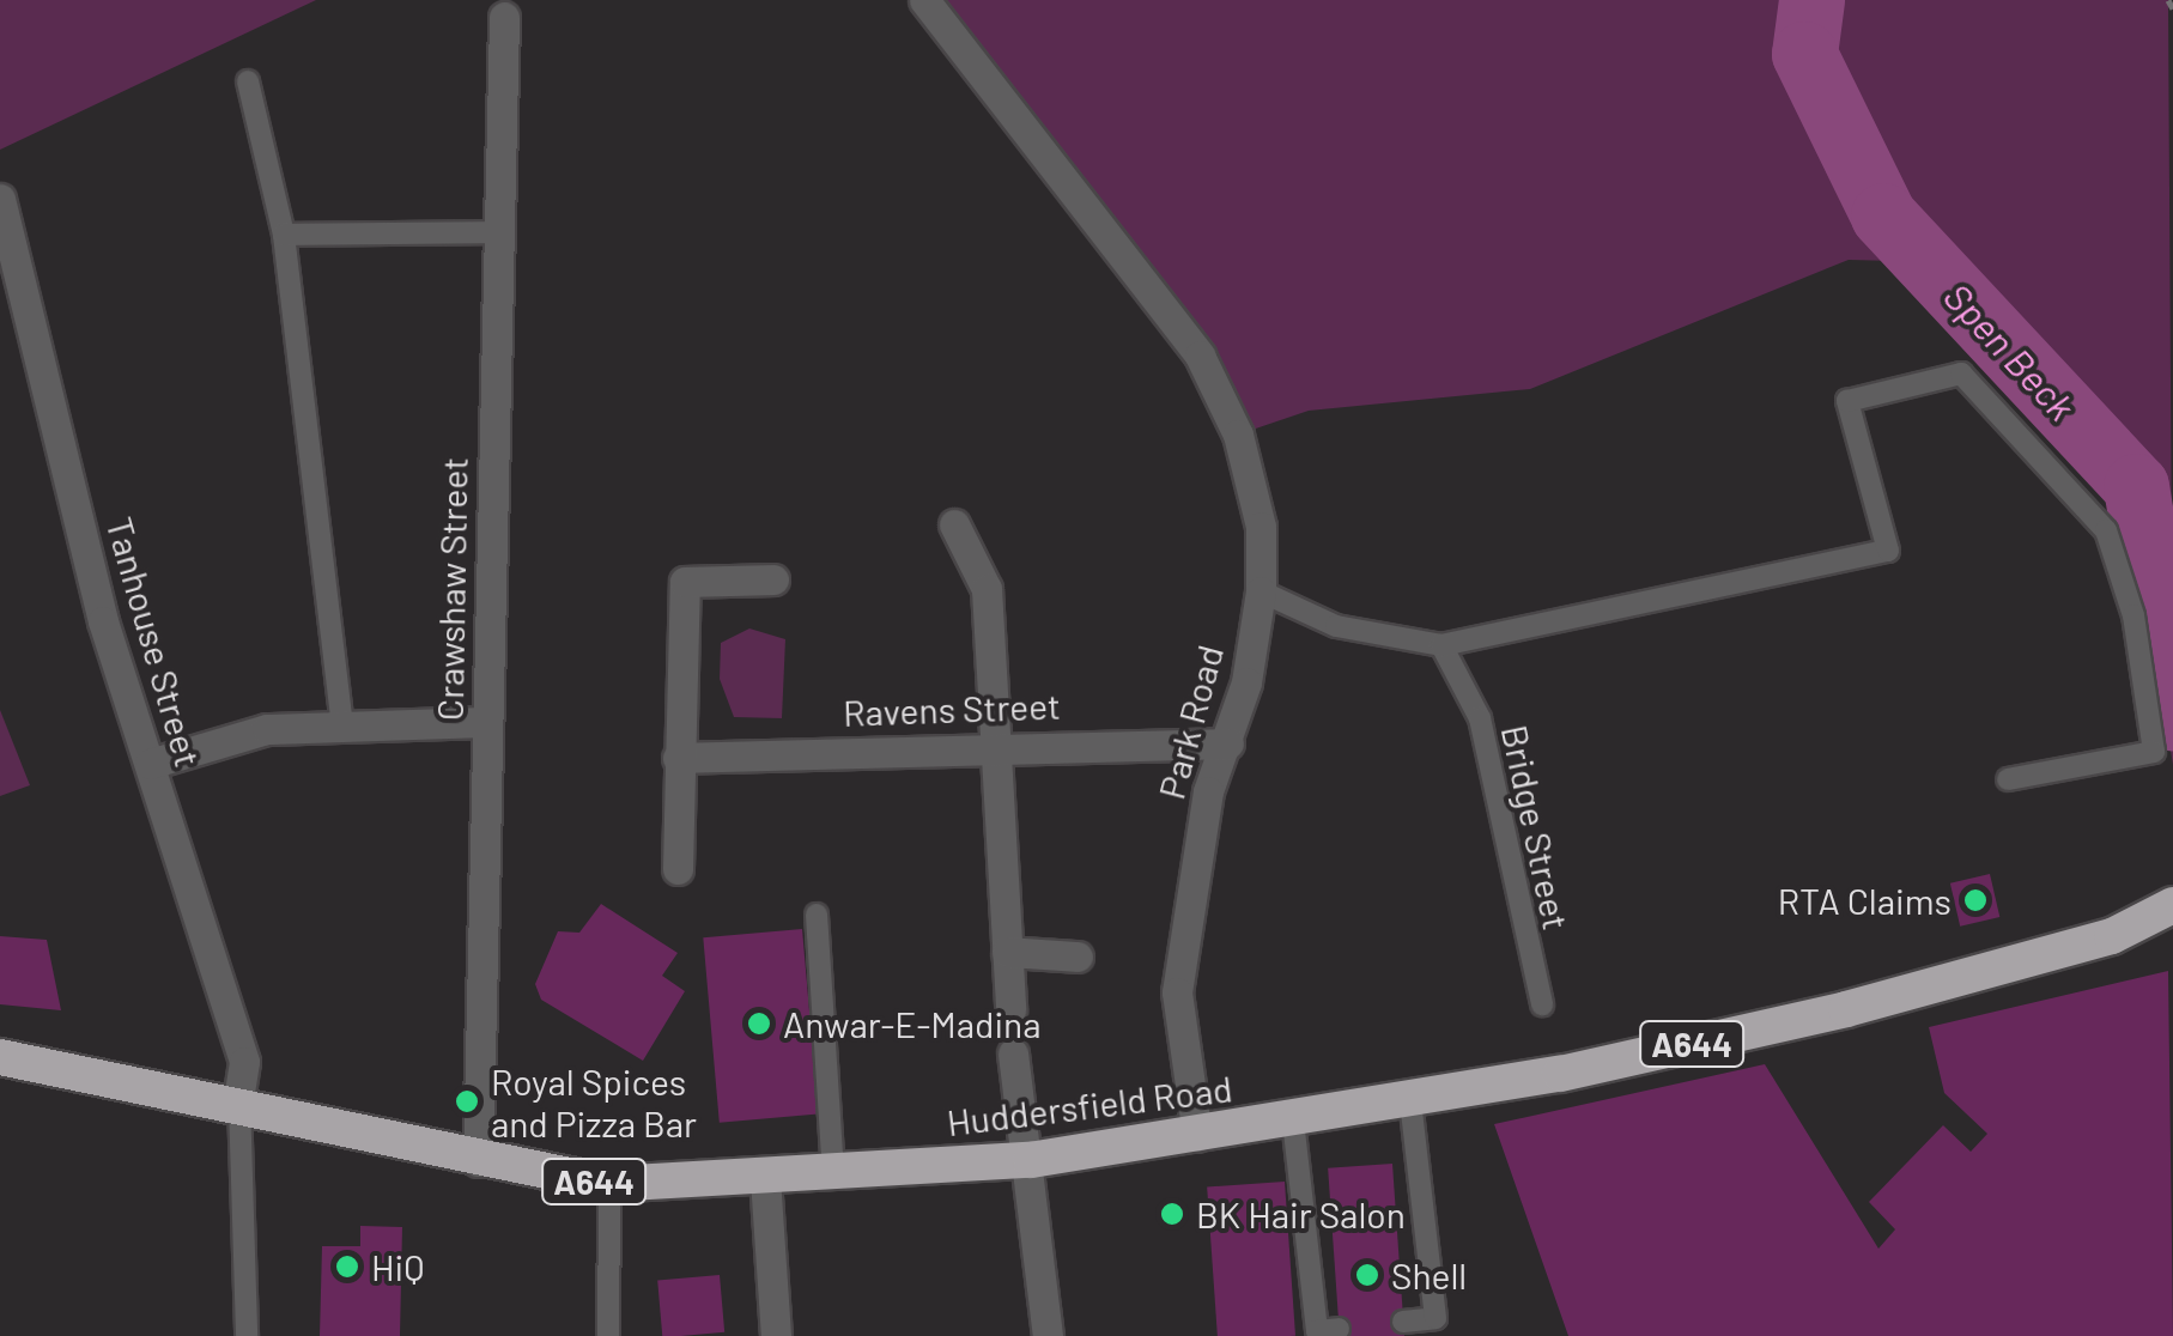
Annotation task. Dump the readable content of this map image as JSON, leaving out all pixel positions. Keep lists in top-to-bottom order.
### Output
{
  "streets": {
    "highway": ["A644", "Huddersfield Road"],
    "street": [
      "Crawshaw Street",
      "Tanhouse Street",
      "Ravens Street",
      "Park Road"
    ],
    "lane": ["Bridge Street"]
  },
  "crossings": [
    ["Crawshaw Street", "Huddersfield Road"],
    ["Tanhouse Street", "Huddersfield Road"],
    ["Ravens Street", "Park Road"],
    ["Park Road", "Huddersfield Road"]
  ],
  "water": ["Spen Beck"],
  "places": [
    "RTA Claims",
    "Anwar-E-Madina",
    "Royal Spices and Pizza Bar",
    "BK Hair Salon",
    "HiQ",
    "Shell"
  ]
}
